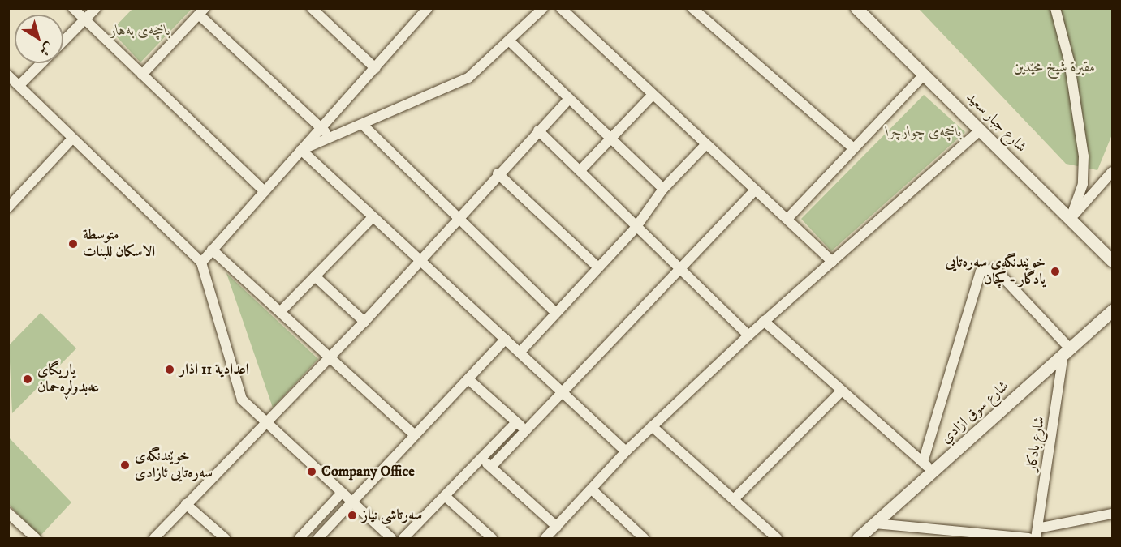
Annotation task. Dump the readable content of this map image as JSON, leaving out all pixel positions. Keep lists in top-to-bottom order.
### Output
{
  "streets": {
    "street": ["شارع جبار سعيد", "شارع سوق ازادي", "شارع بادكار"]
  },
  "crossings": [
    ["شارع سوق ازادي", "شارع بادكار"]
  ],
  "parks": ["باخچەی بەهار", "مقبرة شيخ محێدین", "باخچەی چوارچرا"],
  "places": [
    "متوسطة الاسكان للبنات",
    "خوێندنگەی سەرەتایی یادگار - کچان",
    "اعدادية 11 اذار",
    "یاریگای عەبدولڕەحمان",
    "خوێندنگەی سەرەتایی ئازادی",
    "Company Office",
    "سەرتاشی نیاز"
  ],
  "north": "bottom right"
}
